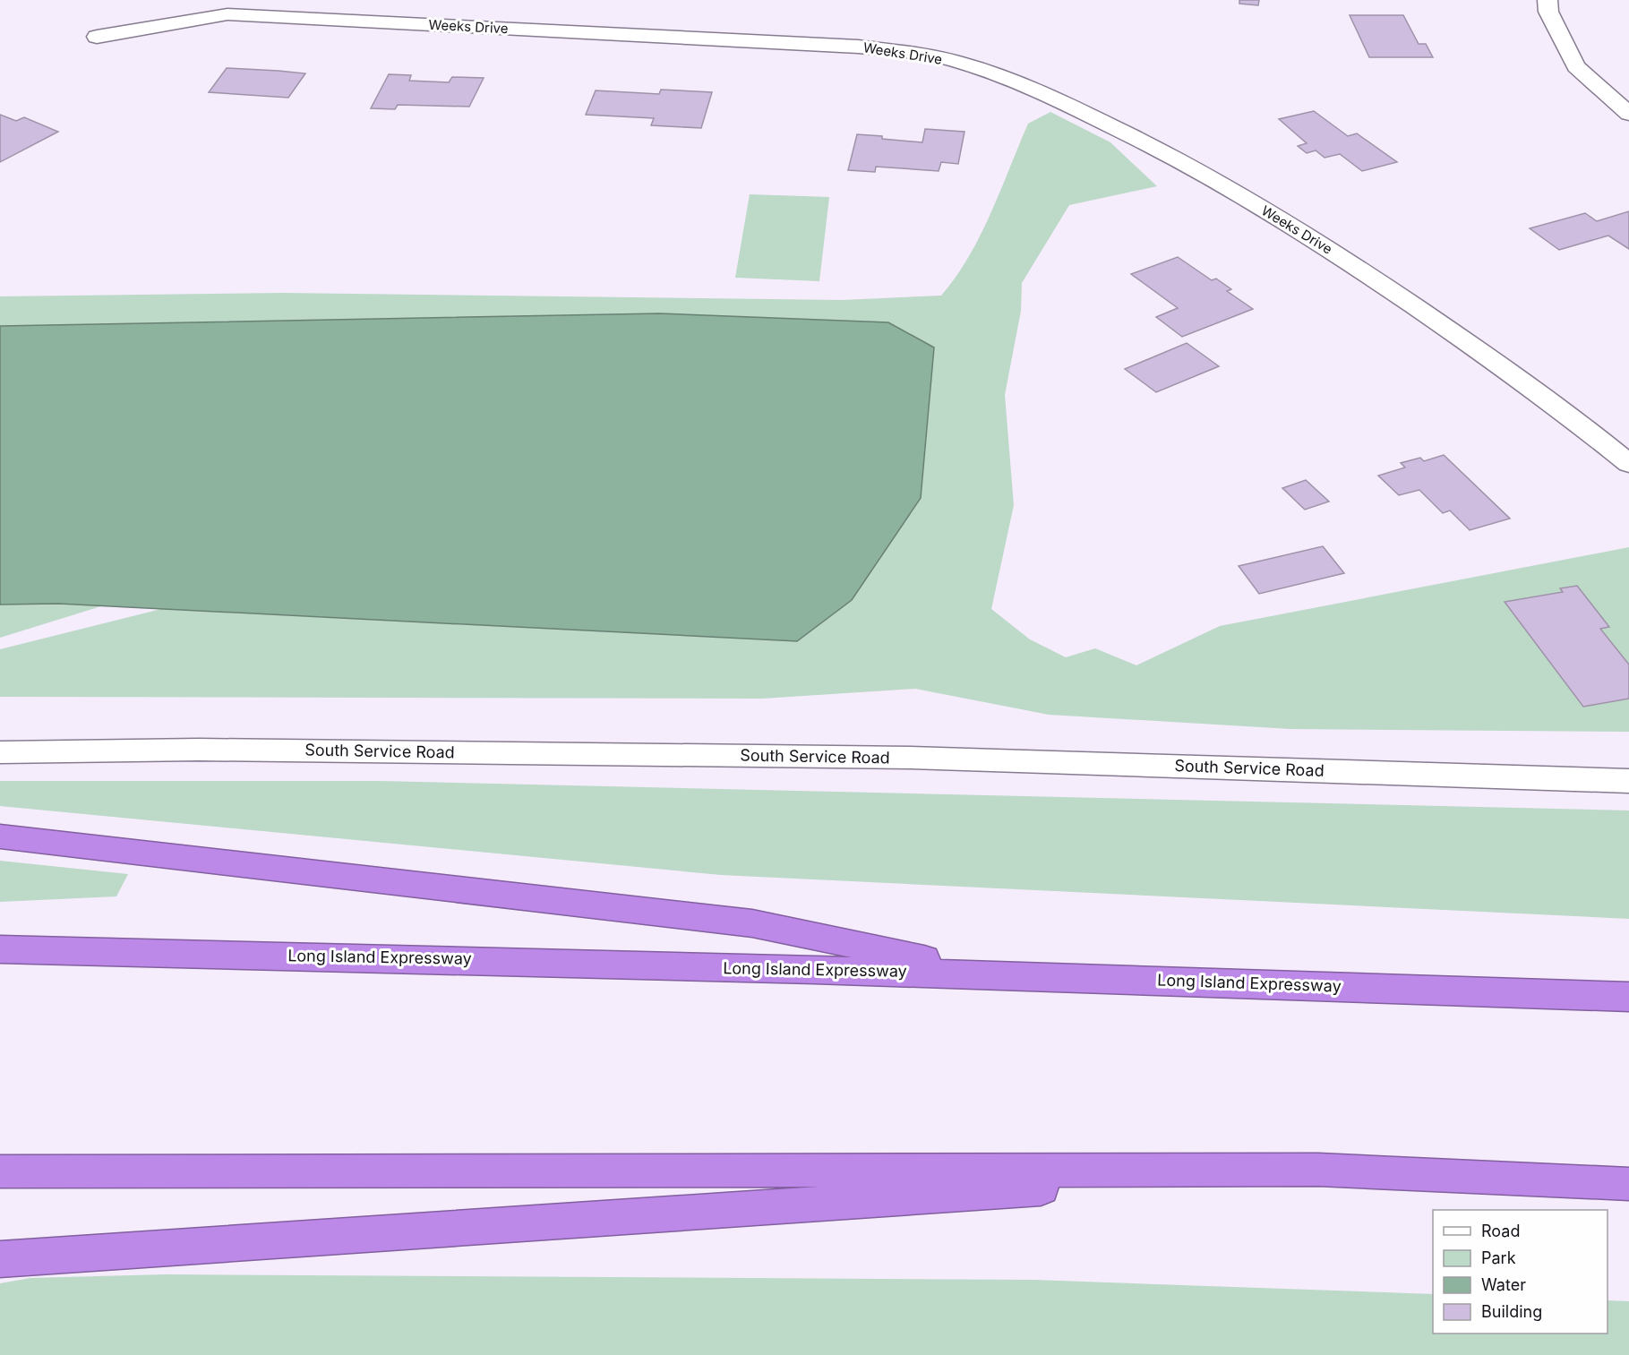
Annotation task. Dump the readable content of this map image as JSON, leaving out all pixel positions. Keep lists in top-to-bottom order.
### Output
{
  "streets": {
    "highway": ["Long Island Expressway"],
    "street": ["Weeks Drive", "South Service Road"]
  },
  "legend": [
    "Road",
    "Park",
    "Water",
    "Building"
  ]
}
